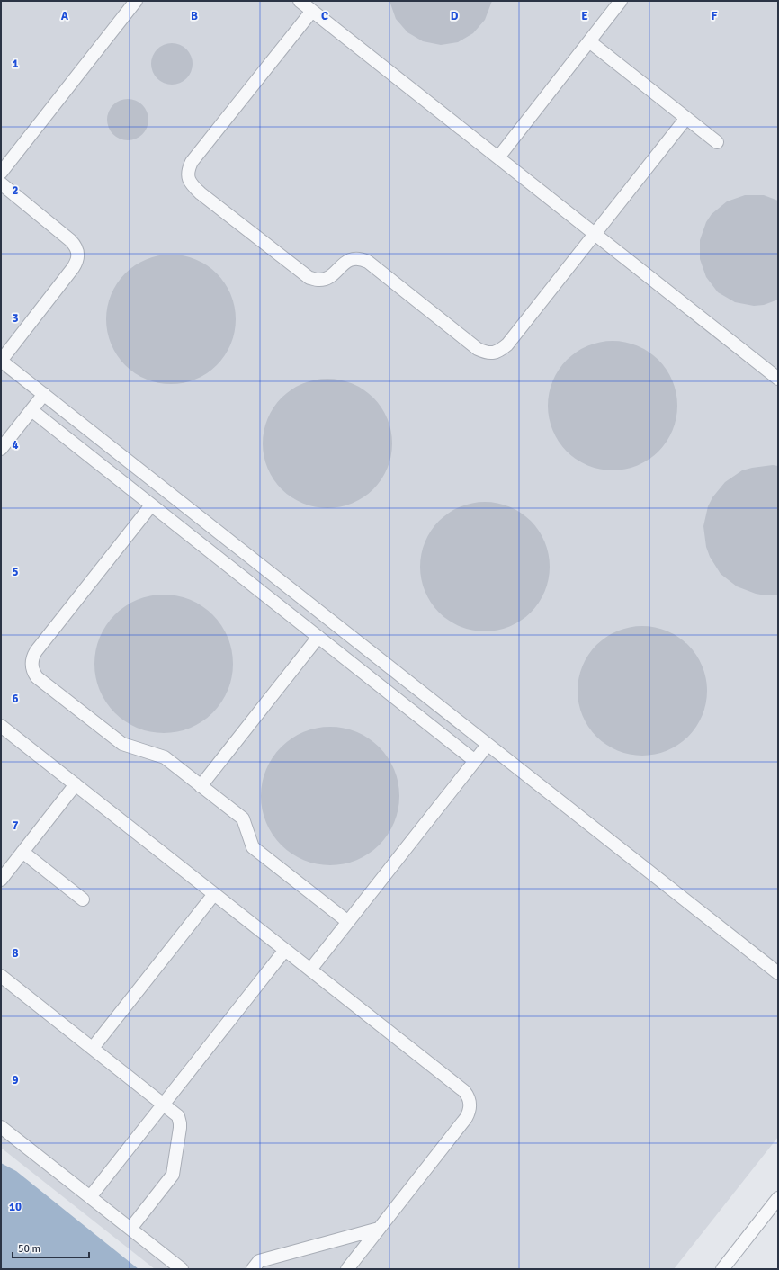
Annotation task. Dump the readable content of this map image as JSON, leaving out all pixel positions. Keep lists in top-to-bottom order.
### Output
{
  "scale_bar": "50 m",
  "grid": {
    "columns": [
      "A",
      "B",
      "C",
      "D",
      "E",
      "F"
    ],
    "rows": [
      "1",
      "2",
      "3",
      "4",
      "5",
      "6",
      "7",
      "8",
      "9",
      "10"
    ]
  }
}
